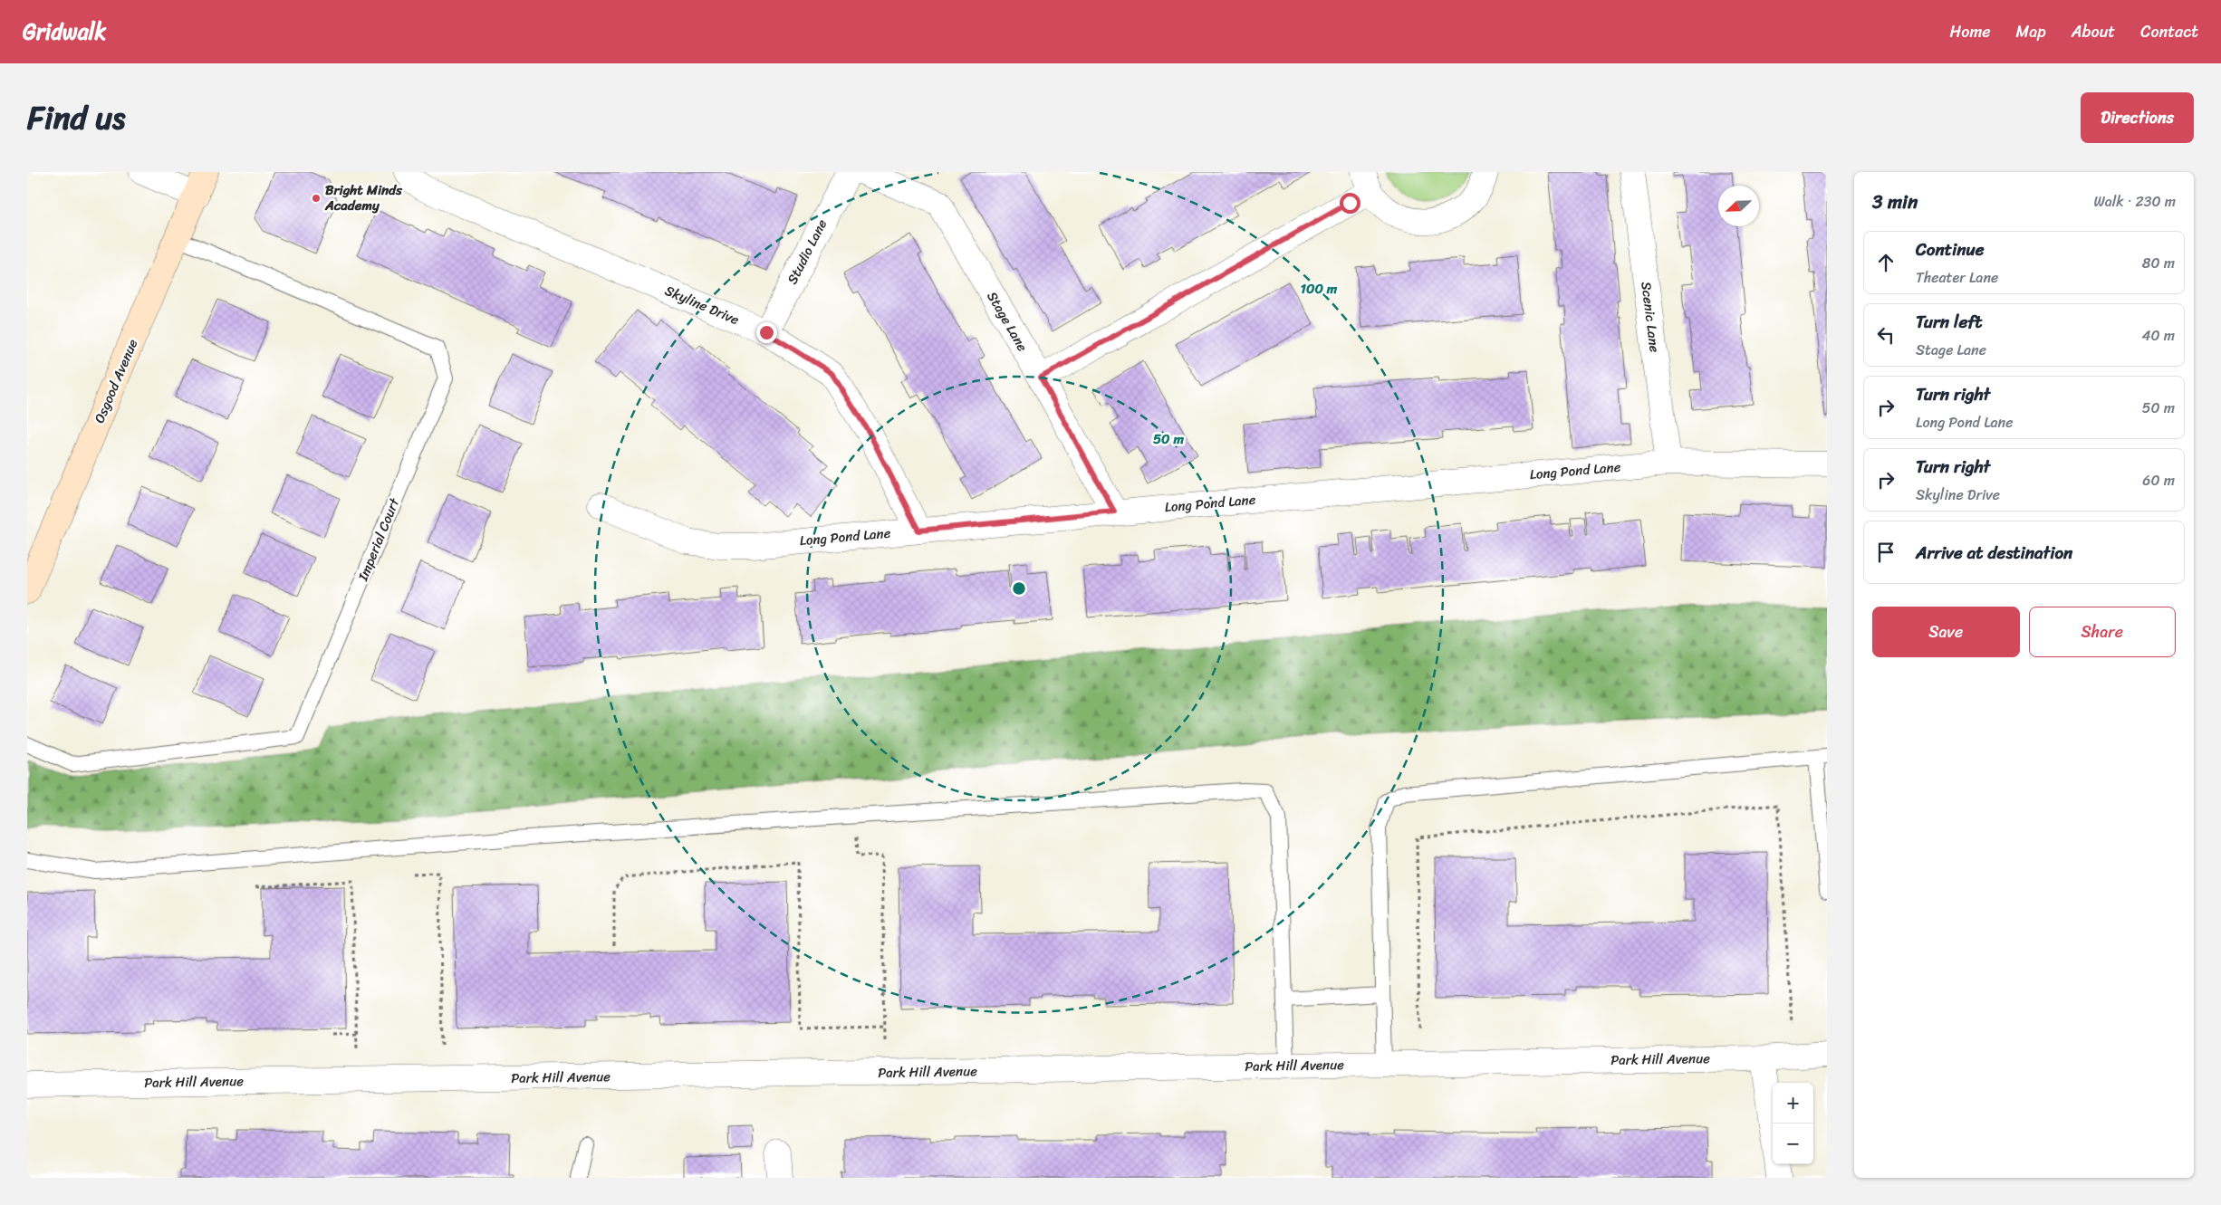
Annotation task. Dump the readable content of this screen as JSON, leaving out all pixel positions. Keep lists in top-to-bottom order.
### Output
{
  "streets": {
    "street": [
      "Studio Lane",
      "Skyline Drive",
      "Scenic Lane",
      "Stage Lane",
      "Osgood Avenue",
      "Long Pond Lane",
      "Park Hill Avenue"
    ],
    "lane": ["Imperial Court"]
  },
  "crossings": [
    ["Studio Lane", "Skyline Drive"],
    ["Skyline Drive", "Long Pond Lane"],
    ["Scenic Lane", "Long Pond Lane"],
    ["Stage Lane", "Long Pond Lane"],
    ["Osgood Avenue", "Imperial Court"]
  ],
  "places": ["Bright Minds Academy"],
  "north": "bottom left",
  "page": {
    "header": "Gridwalk",
    "nav": [
      "Home",
      "Map",
      "About",
      "Contact"
    ],
    "title": "Find us",
    "buttons": [
      "Directions",
      ["Save", "Share"]
    ],
    "heading": ["3 min", "Walk · 230 m"],
    "list": [
      ["Continue", "Theater Lane", "80 m"],
      ["Turn left", "Stage Lane", "40 m"],
      ["Turn right", "Long Pond Lane", "50 m"],
      ["Turn right", "Skyline Drive", "60 m"],
      "Arrive at destination"
    ],
    "map_buttons": ["+", "−"]
  },
  "rings": ["100 m", "50 m"]
}
